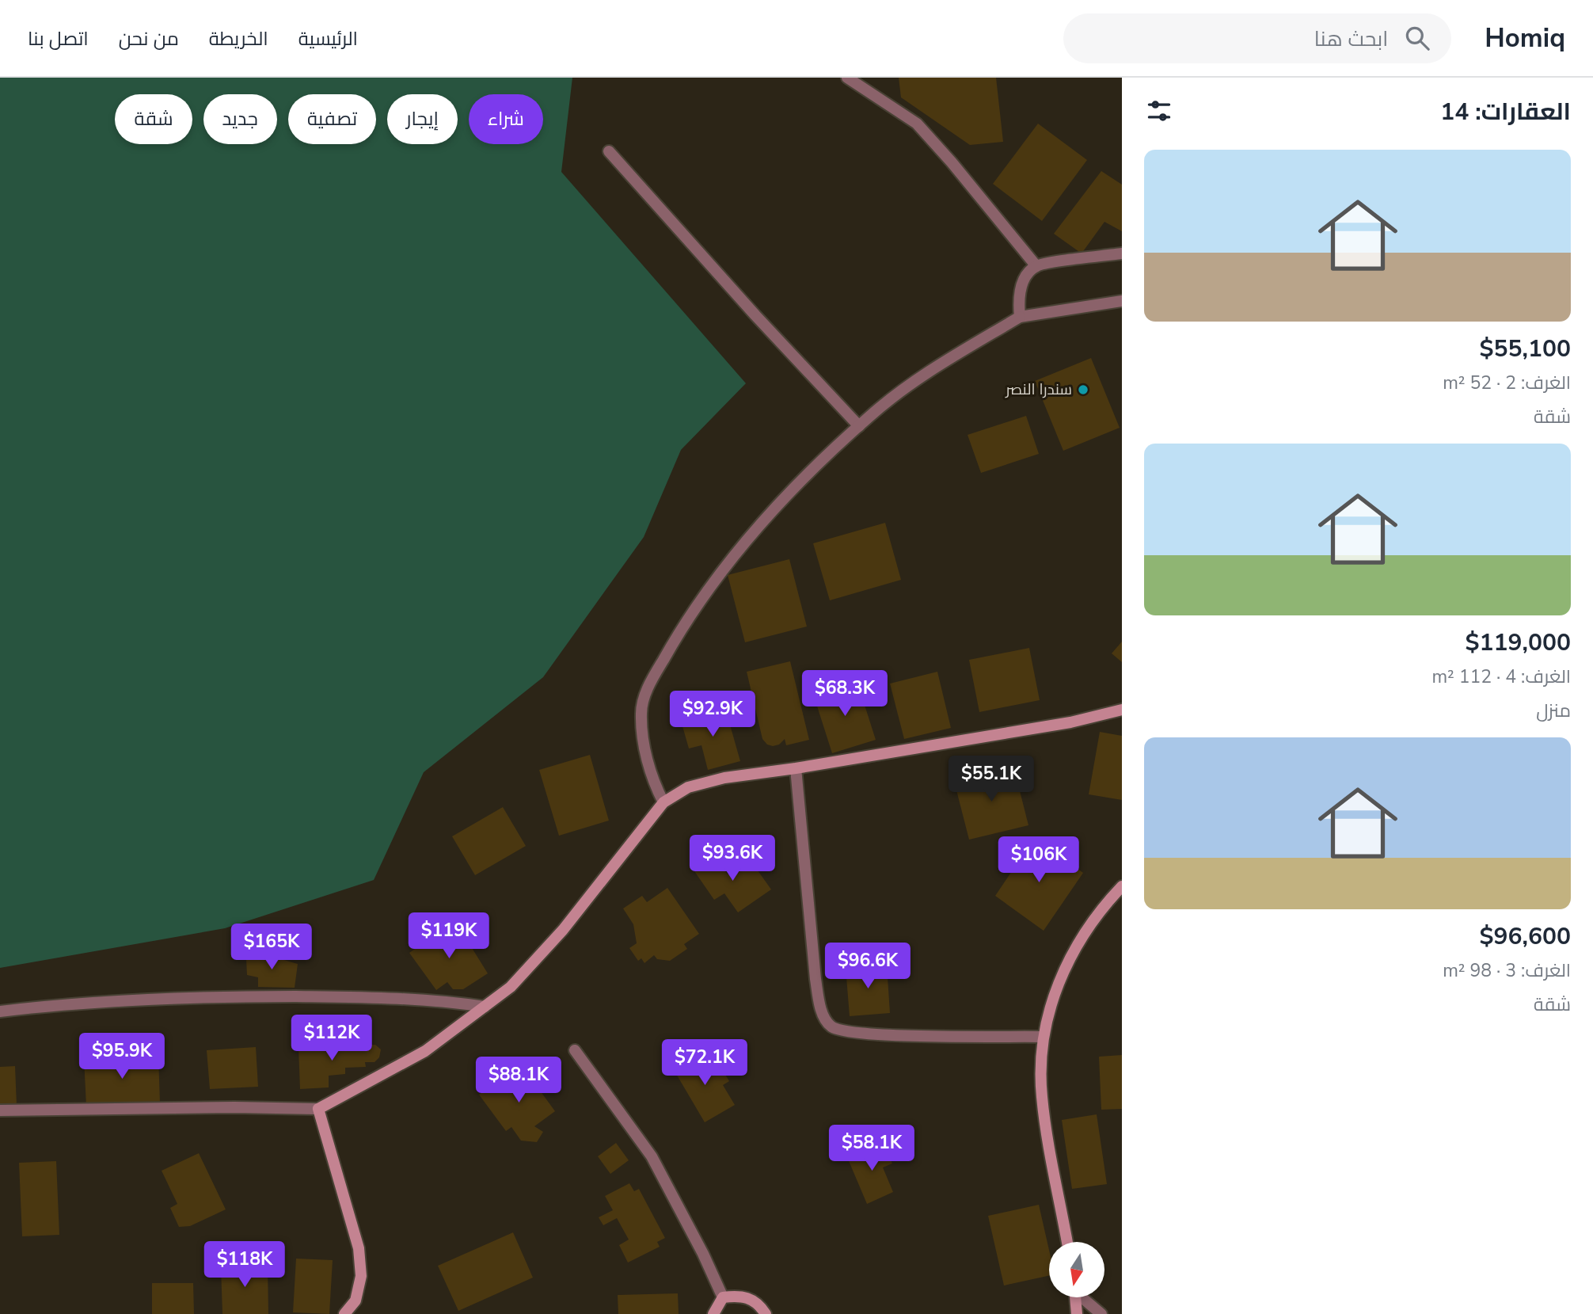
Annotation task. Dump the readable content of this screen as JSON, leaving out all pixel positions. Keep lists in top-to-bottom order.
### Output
{
  "places": ["سندرا النصر"],
  "north": "bottom",
  "page": {
    "header": "Homiq",
    "search": "ابحث هنا",
    "nav": [
      "الرئيسية",
      "الخريطة",
      "من نحن",
      "اتصل بنا"
    ],
    "heading": "العقارات: 14",
    "chip": [
      "شراء",
      "إيجار",
      "تصفية",
      "جديد",
      "شقة"
    ],
    "list": [
      {
        "name": "$55,100",
        "note": "الغرف: 2 · 52 m² · شقة"
      },
      {
        "name": "$119,000",
        "note": "الغرف: 4 · 112 m² · منزل"
      },
      {
        "name": "$96,600",
        "note": "الغرف: 3 · 98 m² · شقة"
      }
    ],
    "price": [
      "$68.3K",
      "$92.9K",
      "$55.1K",
      "$93.6K",
      "$106K",
      "$119K",
      "$165K",
      "$96.6K",
      "$112K",
      "$95.9K",
      "$72.1K",
      "$88.1K",
      "$58.1K",
      "$118K"
    ]
  }
}
